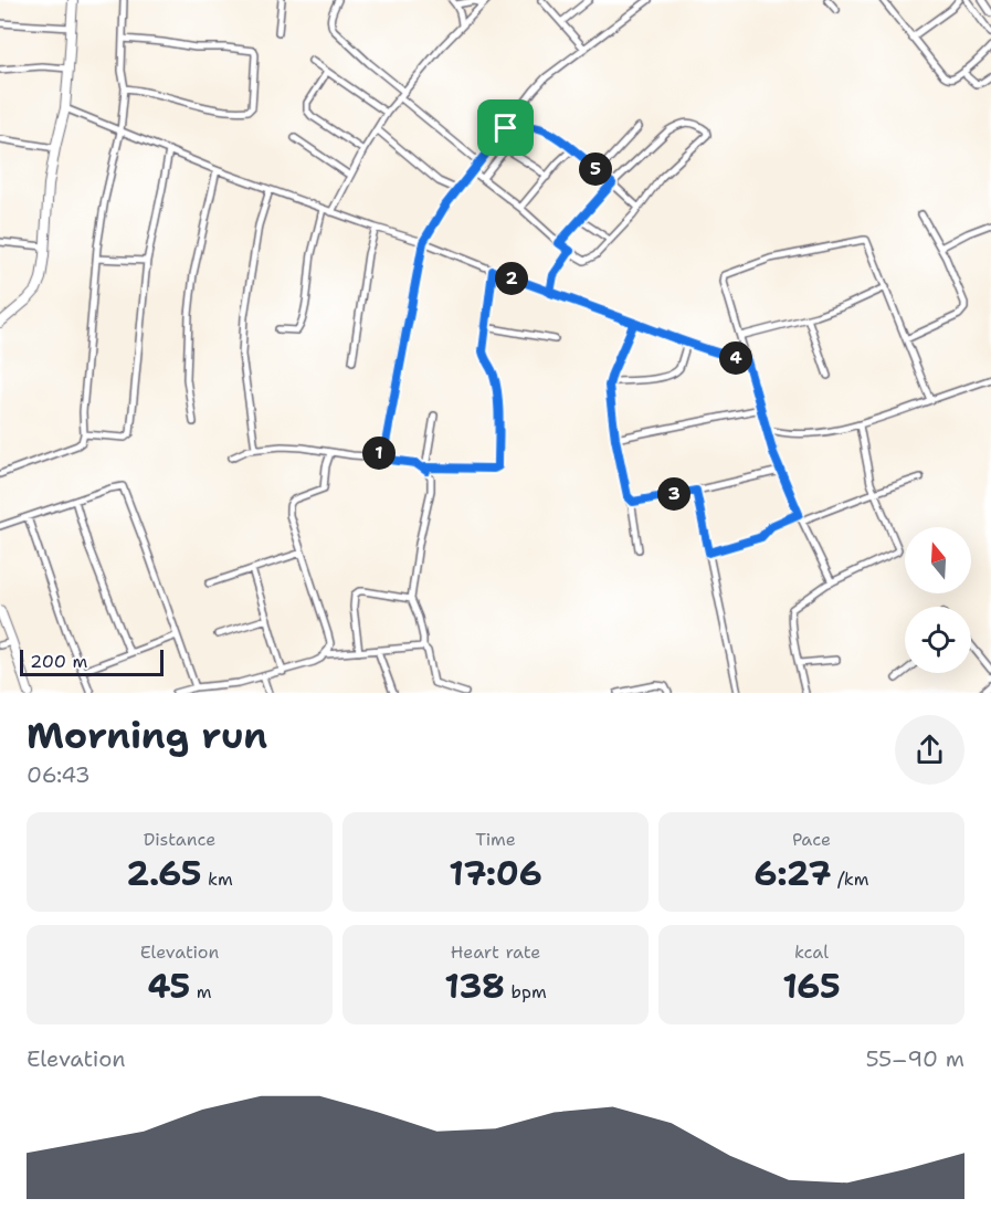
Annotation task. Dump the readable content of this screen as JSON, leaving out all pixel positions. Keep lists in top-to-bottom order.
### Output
{
  "scale_bar": "200 m",
  "north": "top",
  "page": {
    "pins": [
      "5",
      "2",
      "4",
      "1",
      "3"
    ],
    "scale": "200 m",
    "heading": ["Morning run", "06:43"],
    "stats": [
      ["Distance", "2.65 km"],
      ["Time", "17:06"],
      ["Pace", "6:27 /km"],
      ["Elevation", "45 m"],
      ["Heart rate", "138 bpm"],
      ["kcal", "165"]
    ],
    "chart": ["Elevation", "55–90 m"]
  }
}
